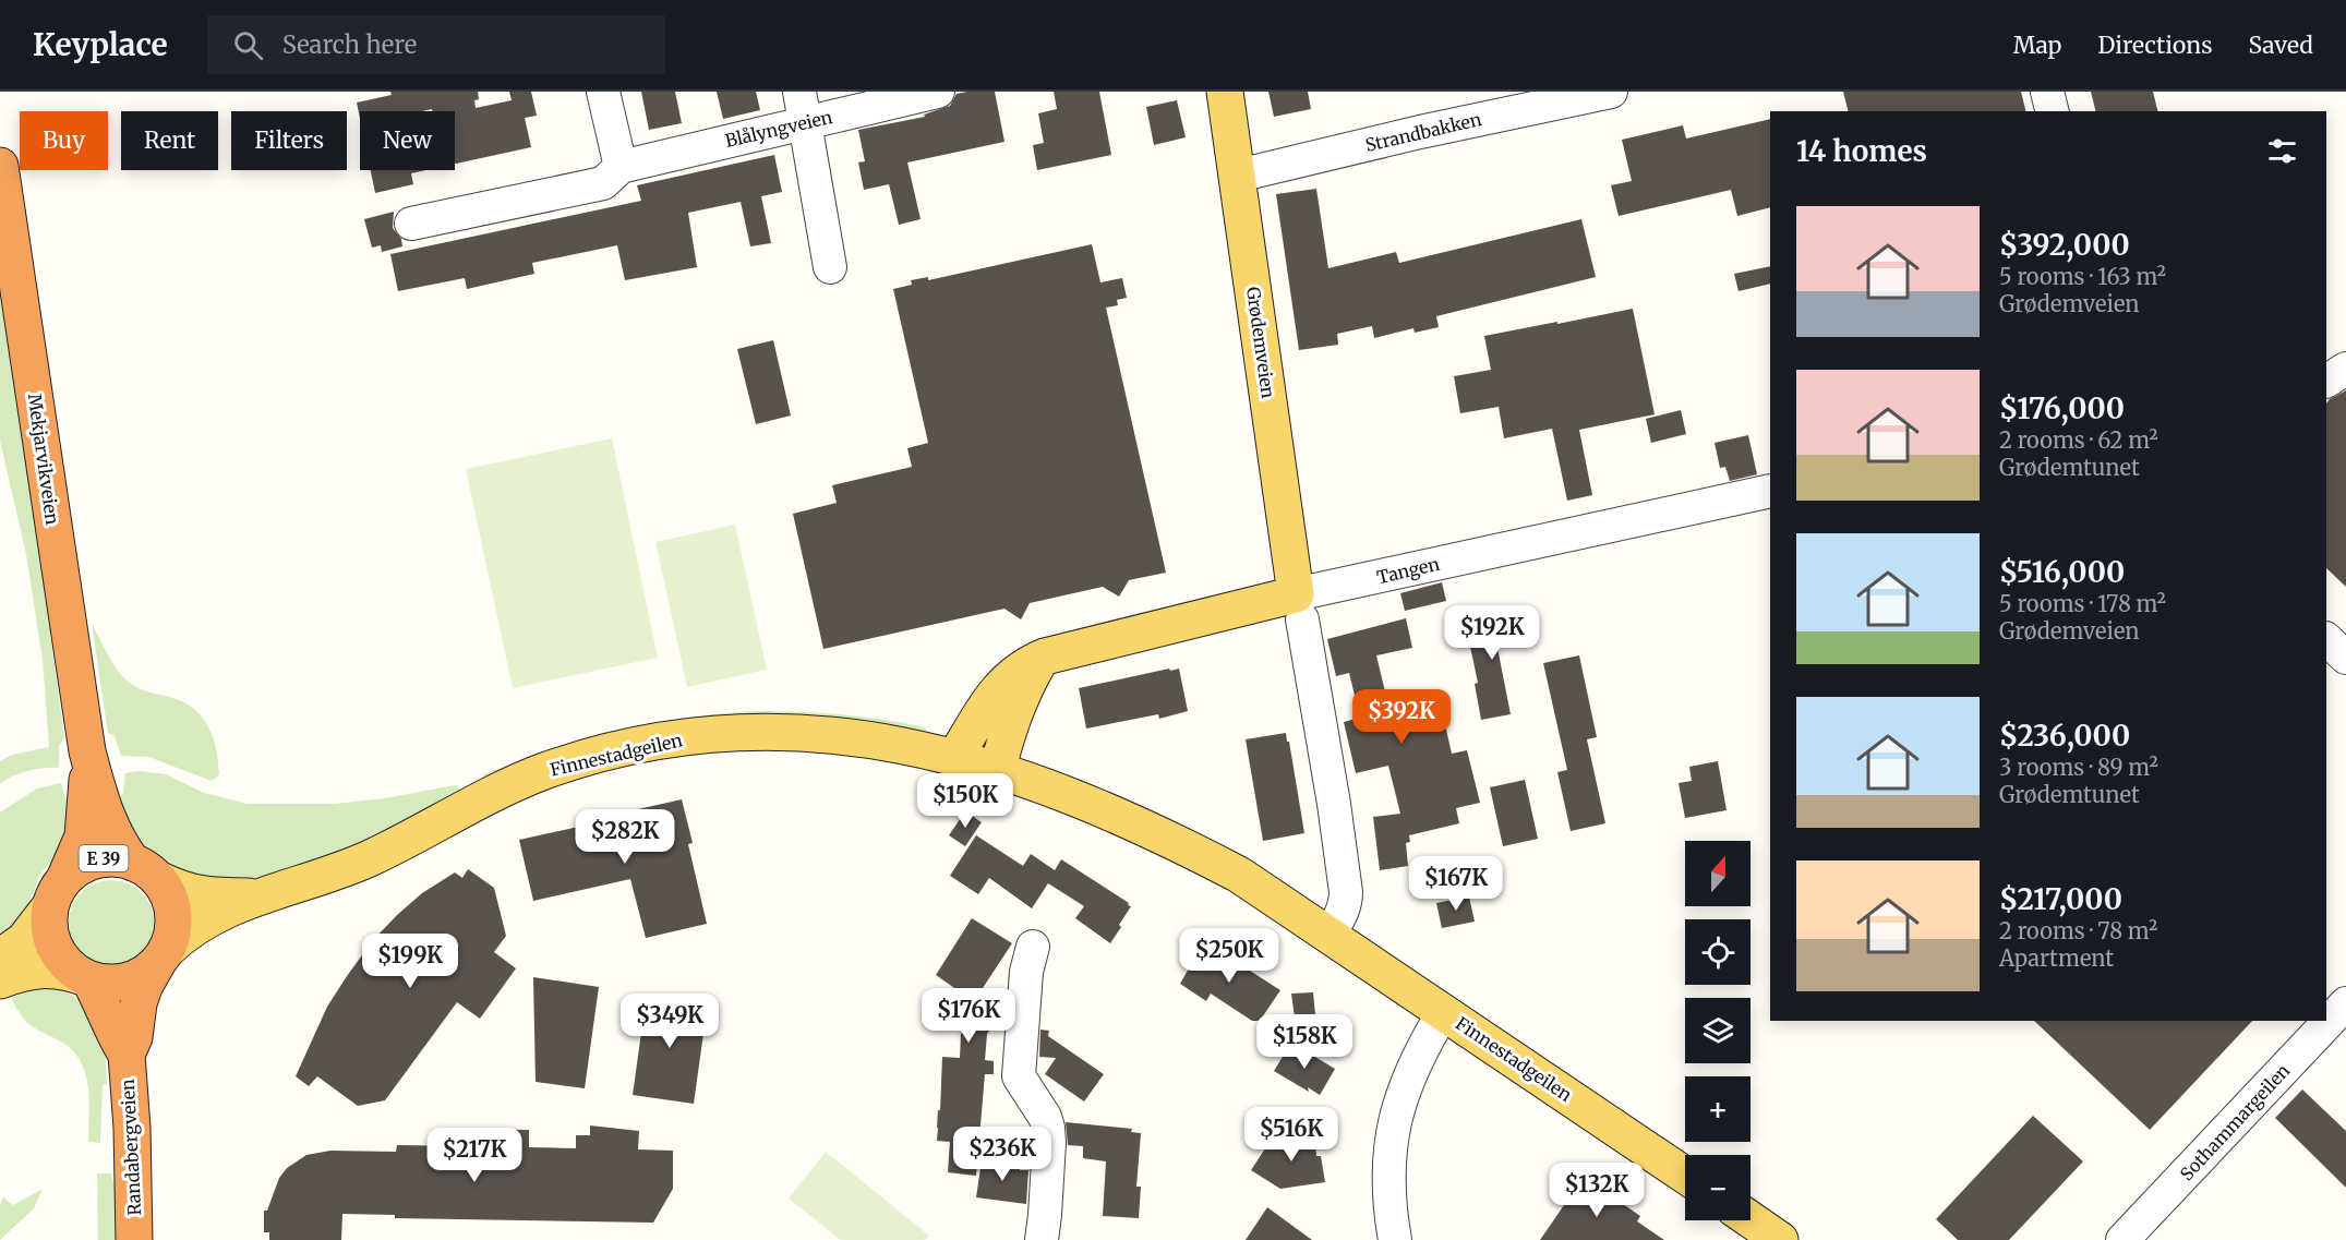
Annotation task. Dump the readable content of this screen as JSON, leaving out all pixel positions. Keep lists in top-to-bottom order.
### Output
{
  "streets": {
    "highway": ["Mekjarvikveien", "E 39", "Randabergveien"],
    "main road": ["Grødemveien", "Tangen", "Finnestadgeilen"],
    "street": ["Blålyngveien", "Strandbakken", "Sothammargeilen"]
  },
  "crossings": [
    ["Strandbakken", "Grødemveien"],
    ["Grødemveien", "Tangen"],
    ["Grødemveien", "Finnestadgeilen"],
    ["Mekjarvikveien", "Finnestadgeilen"],
    ["Mekjarvikveien", "E 39"],
    ["Mekjarvikveien", "Randabergveien"],
    ["Finnestadgeilen", "E 39"],
    ["Finnestadgeilen", "Randabergveien"],
    ["E 39", "Randabergveien"]
  ],
  "north": "top",
  "page": {
    "header": "Keyplace",
    "search": "Search here",
    "nav": ["Map", "Directions", "Saved"],
    "chip": [
      "Buy",
      "Rent",
      "Filters",
      "New"
    ],
    "heading": "14 homes",
    "list": [
      {
        "name": "$392,000",
        "note": "5 rooms · 163 m² · Grødemveien"
      },
      {
        "name": "$176,000",
        "note": "2 rooms · 62 m² · Grødemtunet"
      },
      {
        "name": "$516,000",
        "note": "5 rooms · 178 m² · Grødemveien"
      },
      {
        "name": "$236,000",
        "note": "3 rooms · 89 m² · Grødemtunet"
      },
      {
        "name": "$217,000",
        "note": "2 rooms · 78 m² · Apartment"
      }
    ],
    "price": [
      "$192K",
      "$392K",
      "$150K",
      "$282K",
      "$167K",
      "$250K",
      "$199K",
      "$176K",
      "$349K",
      "$158K",
      "$516K",
      "$236K",
      "$217K",
      "$132K"
    ],
    "map_buttons": ["+", "−"]
  }
}
